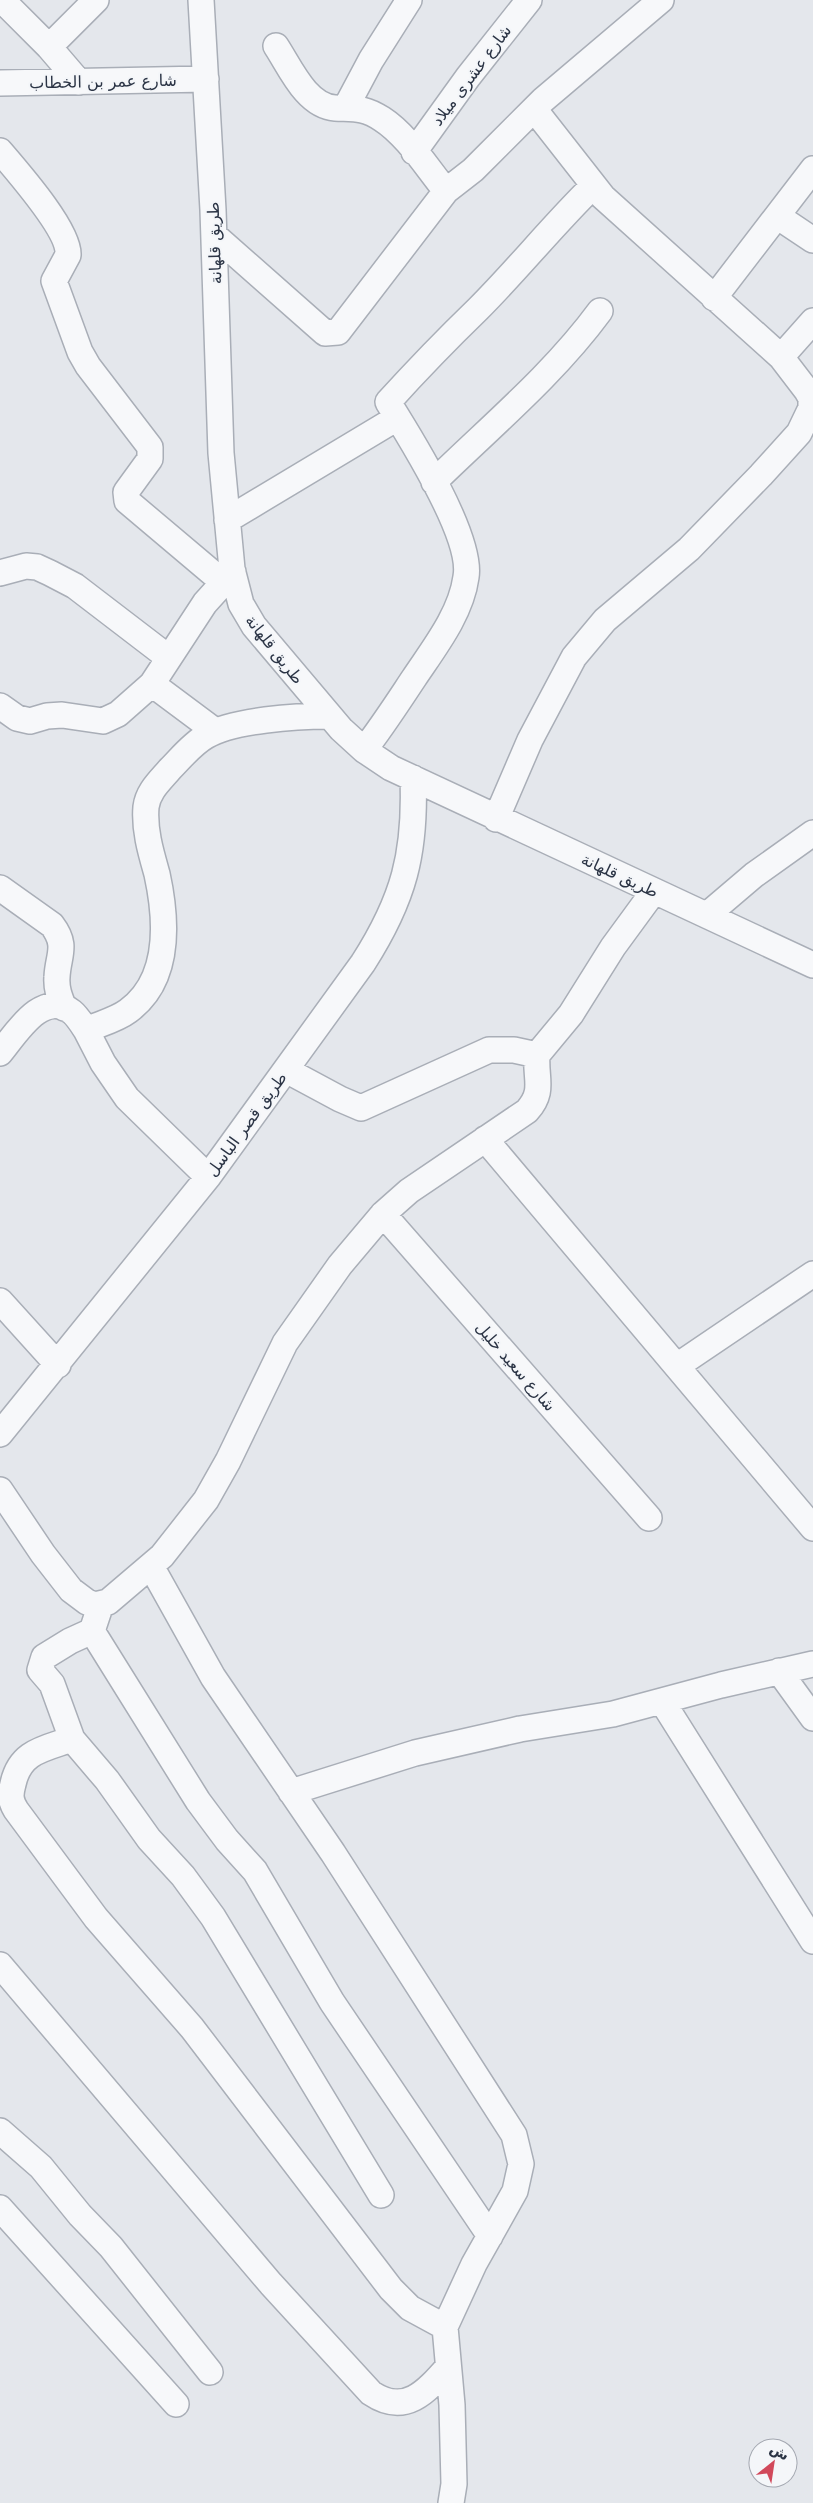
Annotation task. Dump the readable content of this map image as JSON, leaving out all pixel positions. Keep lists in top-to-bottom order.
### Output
{
  "streets": {
    "street": [
      "شارع عشرى ميلاد",
      "شارع عمر بن الخطاب",
      "طريق قلهانة",
      "طريق قصر الباسل",
      "شارع سعيد خليل"
    ]
  },
  "crossings": [
    ["شارع عمر بن الخطاب", "طريق قلهانة"],
    ["طريق قلهانة", "طريق قصر الباسل"]
  ],
  "north": "top right"
}
